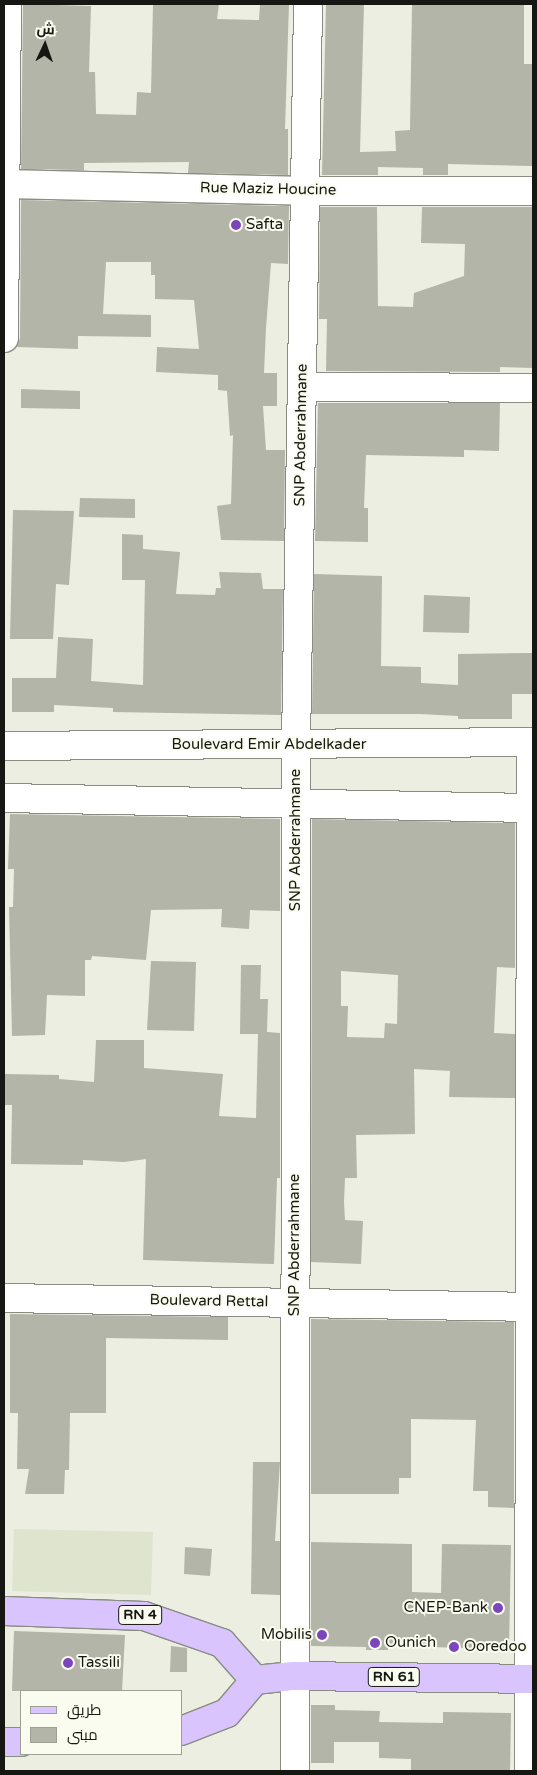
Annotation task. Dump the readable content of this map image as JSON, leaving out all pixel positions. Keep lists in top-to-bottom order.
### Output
{
  "streets": {
    "main road": ["RN 4", "RN 61"],
    "street": [
      "Rue Maziz Houcine",
      "SNP Abderrahmane",
      "Boulevard Emir Abdelkader",
      "Boulevard Rettal"
    ]
  },
  "crossings": [
    ["Rue Maziz Houcine", "SNP Abderrahmane"],
    ["SNP Abderrahmane", "Boulevard Emir Abdelkader"],
    ["SNP Abderrahmane", "Boulevard Rettal"],
    ["SNP Abderrahmane", "RN 61"],
    ["RN 4", "RN 61"]
  ],
  "places": [
    "Safta",
    "CNEP-Bank",
    "Mobilis",
    "Ounich",
    "Ooredoo",
    "Tassili"
  ],
  "legend": ["طريق", "مبنى"],
  "north": "top"
}
